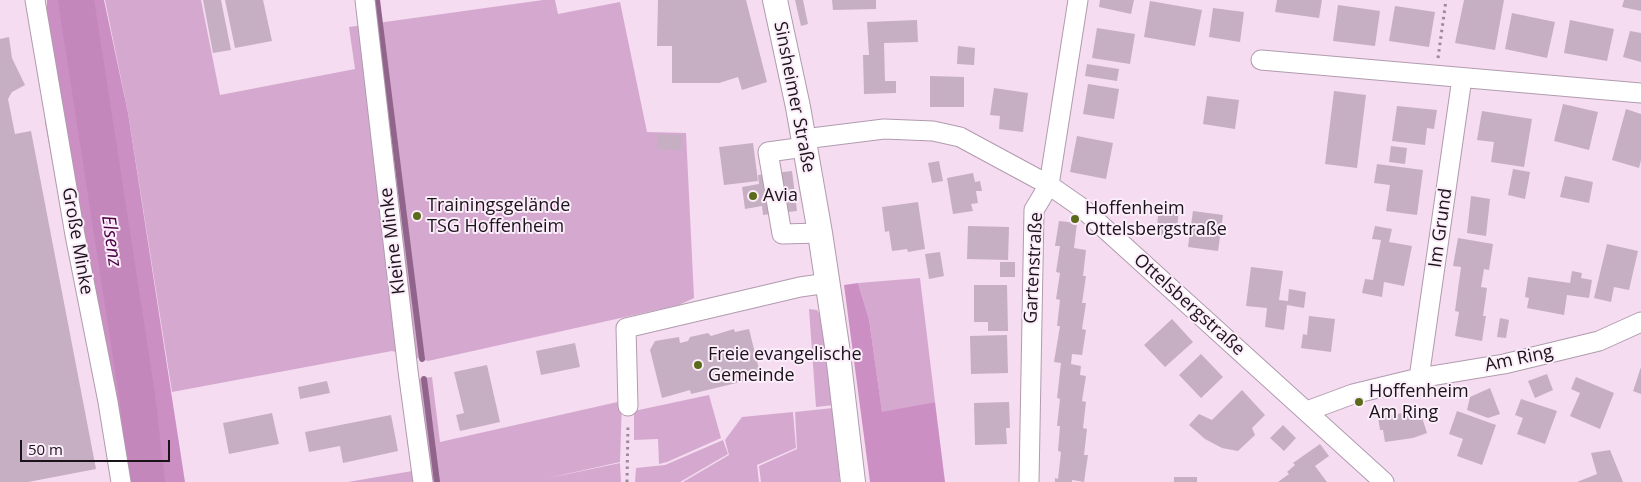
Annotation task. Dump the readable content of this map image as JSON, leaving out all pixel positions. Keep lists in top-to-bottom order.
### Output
{
  "streets": {
    "main road": ["Sinsheimer Straße"],
    "street": [
      "Im Grund",
      "Große Minke",
      "Kleine Minke",
      "Gartenstraße",
      "Ottelsbergstraße",
      "Am Ring"
    ]
  },
  "crossings": [
    ["Sinsheimer Straße", "Ottelsbergstraße"],
    ["Im Grund", "Am Ring"],
    ["Gartenstraße", "Ottelsbergstraße"],
    ["Ottelsbergstraße", "Am Ring"]
  ],
  "water": ["Elsenz"],
  "places": [
    "Avia",
    "Trainingsgelände TSG Hoffenheim",
    "Hoffenheim Ottelsbergstraße",
    "Freie evangelische Gemeinde",
    "Hoffenheim Am Ring"
  ],
  "scale_bar": "50 m"
}
